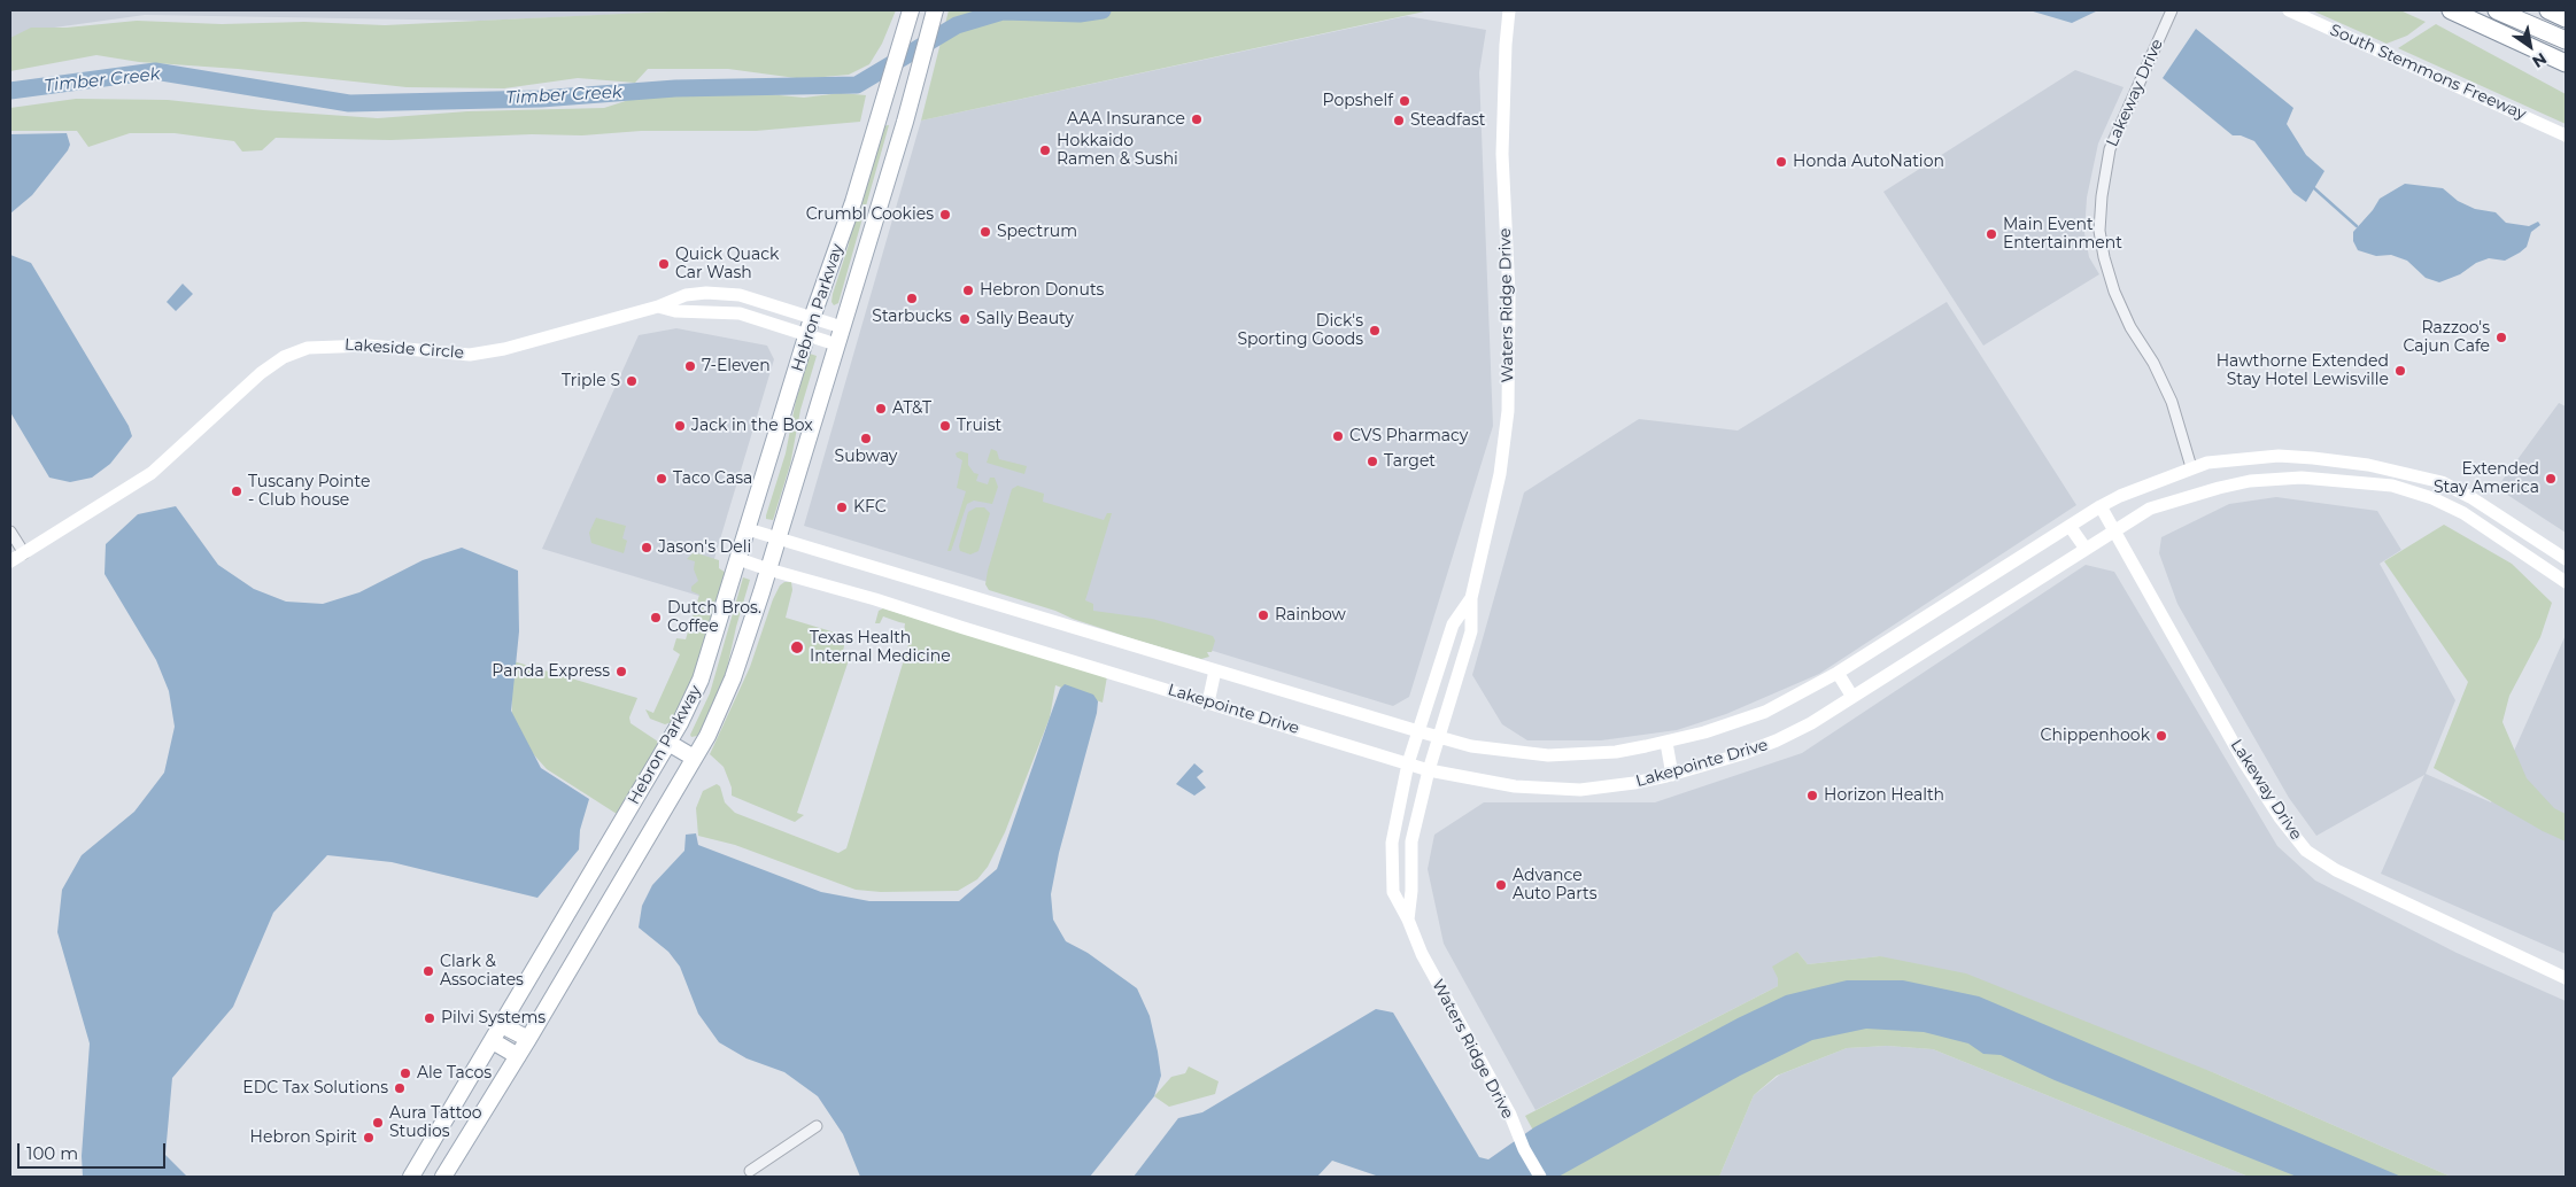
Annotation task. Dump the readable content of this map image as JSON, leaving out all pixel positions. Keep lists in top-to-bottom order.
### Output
{
  "streets": {
    "main road": [
      "South Stemmons Freeway",
      "Lakeway Drive",
      "Waters Ridge Drive",
      "Hebron Parkway",
      "Lakeside Circle",
      "Lakepointe Drive"
    ]
  },
  "crossings": [
    ["Lakeway Drive", "Lakepointe Drive"],
    ["Waters Ridge Drive", "Lakepointe Drive"],
    ["Hebron Parkway", "Lakeside Circle"],
    ["Hebron Parkway", "Lakepointe Drive"]
  ],
  "water": ["Timber Creek"],
  "places": [
    "Popshelf",
    "AAA Insurance",
    "Steadfast",
    "Hokkaido Ramen & Sushi",
    "Honda AutoNation",
    "Crumbl Cookies",
    "Spectrum",
    "Main Event Entertainment",
    "Quick Quack Car Wash",
    "Hebron Donuts",
    "Starbucks",
    "Sally Beauty",
    "Dick's Sporting Goods",
    "Razzoo's Cajun Cafe",
    "7-Eleven",
    "Hawthorne Extended Stay Hotel Lewisville",
    "Triple S",
    "AT&T",
    "Jack in the Box",
    "Truist",
    "CVS Pharmacy",
    "Subway",
    "Target",
    "Taco Casa",
    "Extended Stay America",
    "Tuscany Pointe - Club house",
    "KFC",
    "Jason's Deli",
    "Rainbow",
    "Dutch Bros. Coffee",
    "Texas Health Internal Medicine",
    "Panda Express",
    "Chippenhook",
    "Horizon Health",
    "Advance Auto Parts",
    "Clark & Associates",
    "Pilvi Systems",
    "Ale Tacos",
    "EDC Tax Solutions",
    "Aura Tattoo Studios",
    "Hebron Spirit"
  ],
  "scale_bar": "100 m",
  "north": "bottom right"
}
